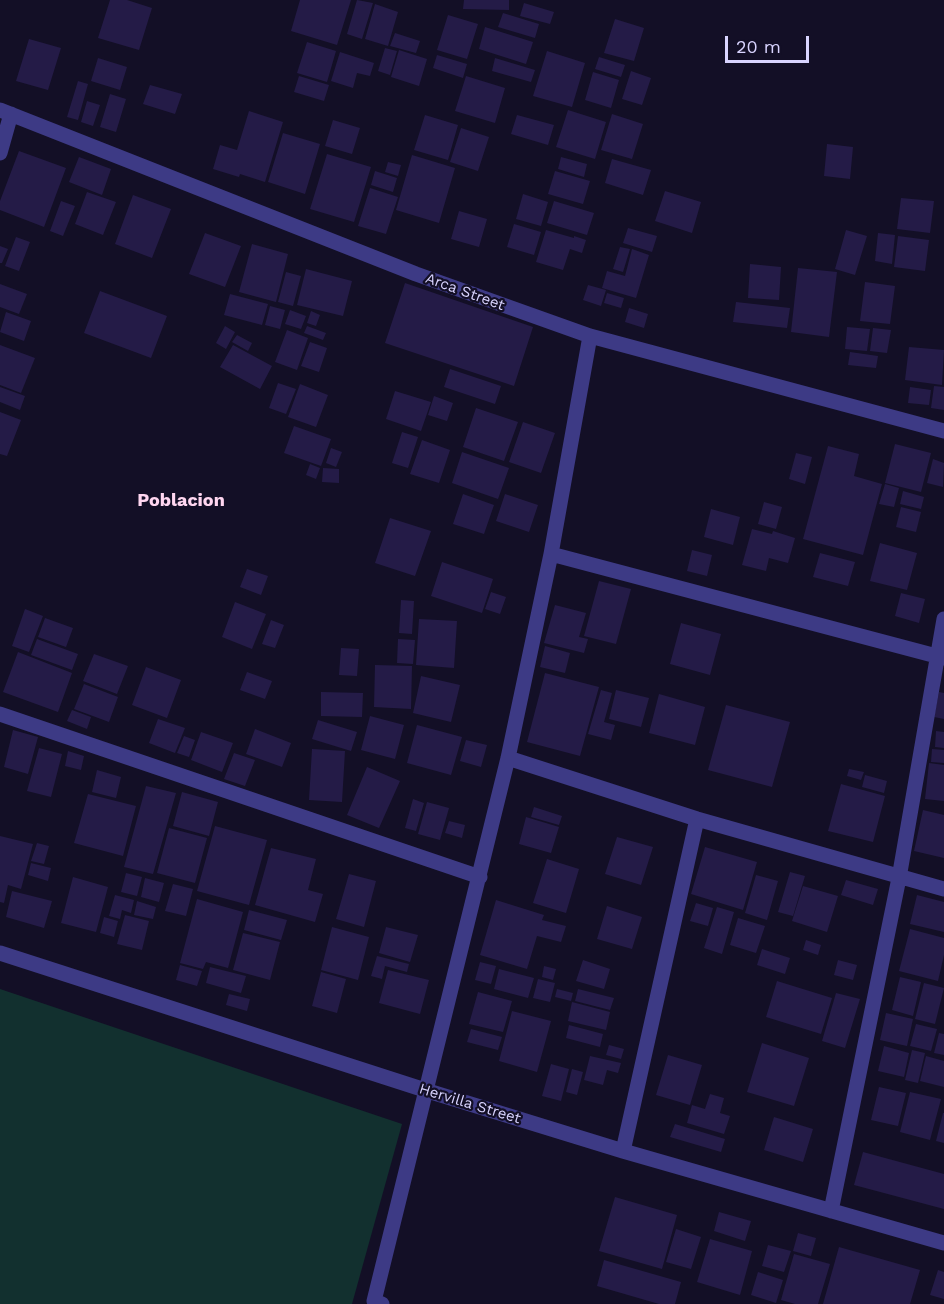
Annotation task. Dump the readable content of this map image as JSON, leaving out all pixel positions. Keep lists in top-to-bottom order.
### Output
{
  "streets": {
    "street": ["Arca Street", "Hervilla Street"]
  },
  "districts": ["Poblacion"],
  "scale_bar": "20 m"
}
